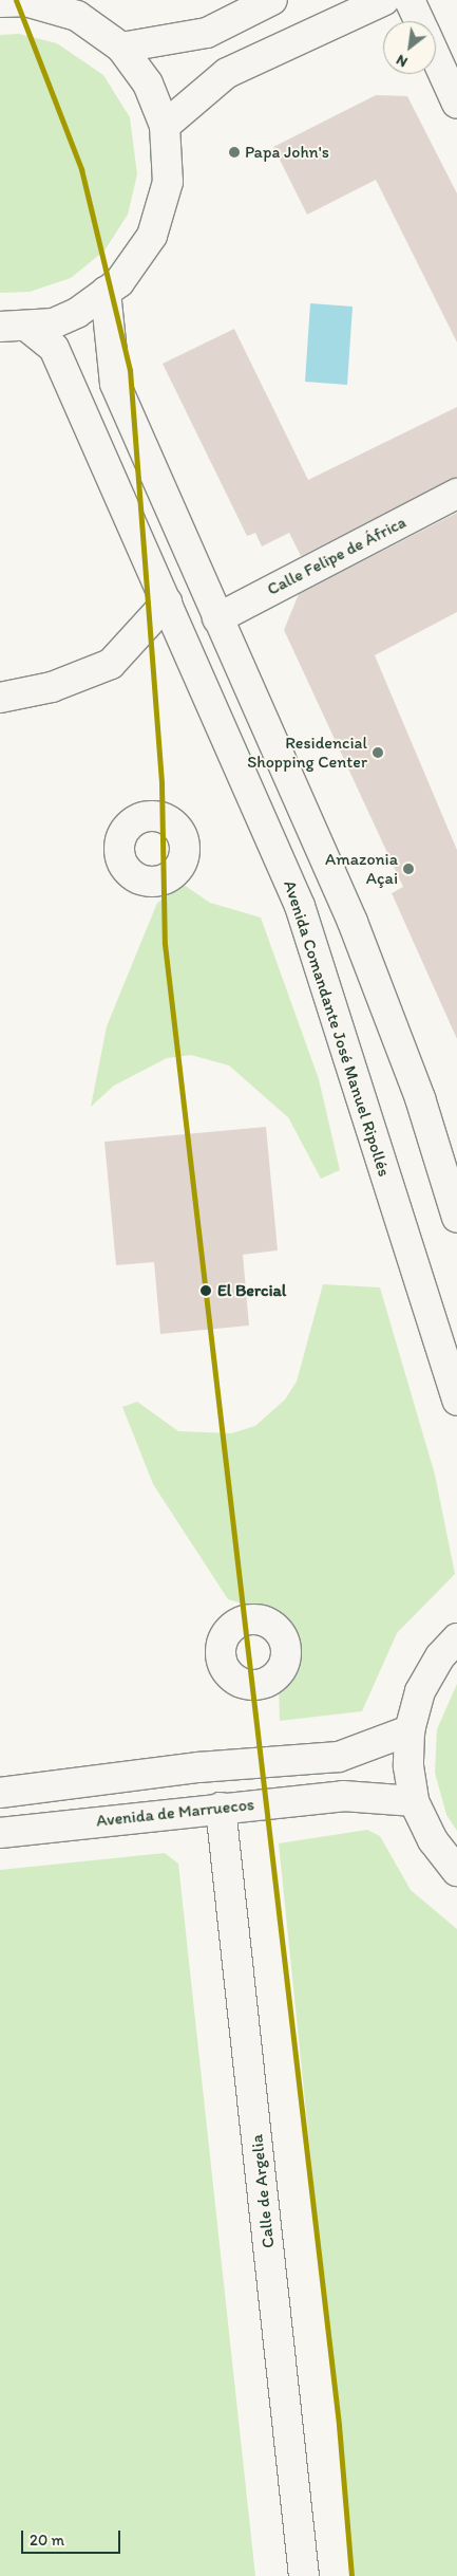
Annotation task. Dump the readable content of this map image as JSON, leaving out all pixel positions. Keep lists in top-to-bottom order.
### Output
{
  "streets": {
    "street": [
      "Calle Felipe de África",
      "Avenida Comandante José Manuel Ripollés",
      "Avenida de Marruecos",
      "Calle de Argelia"
    ]
  },
  "crossings": [
    ["Avenida de Marruecos", "Calle de Argelia"]
  ],
  "places": [
    "Papa John's",
    "Residencial Shopping Center",
    "Amazonia Açai",
    "El Bercial"
  ],
  "scale_bar": "20 m",
  "north": "bottom left"
}
